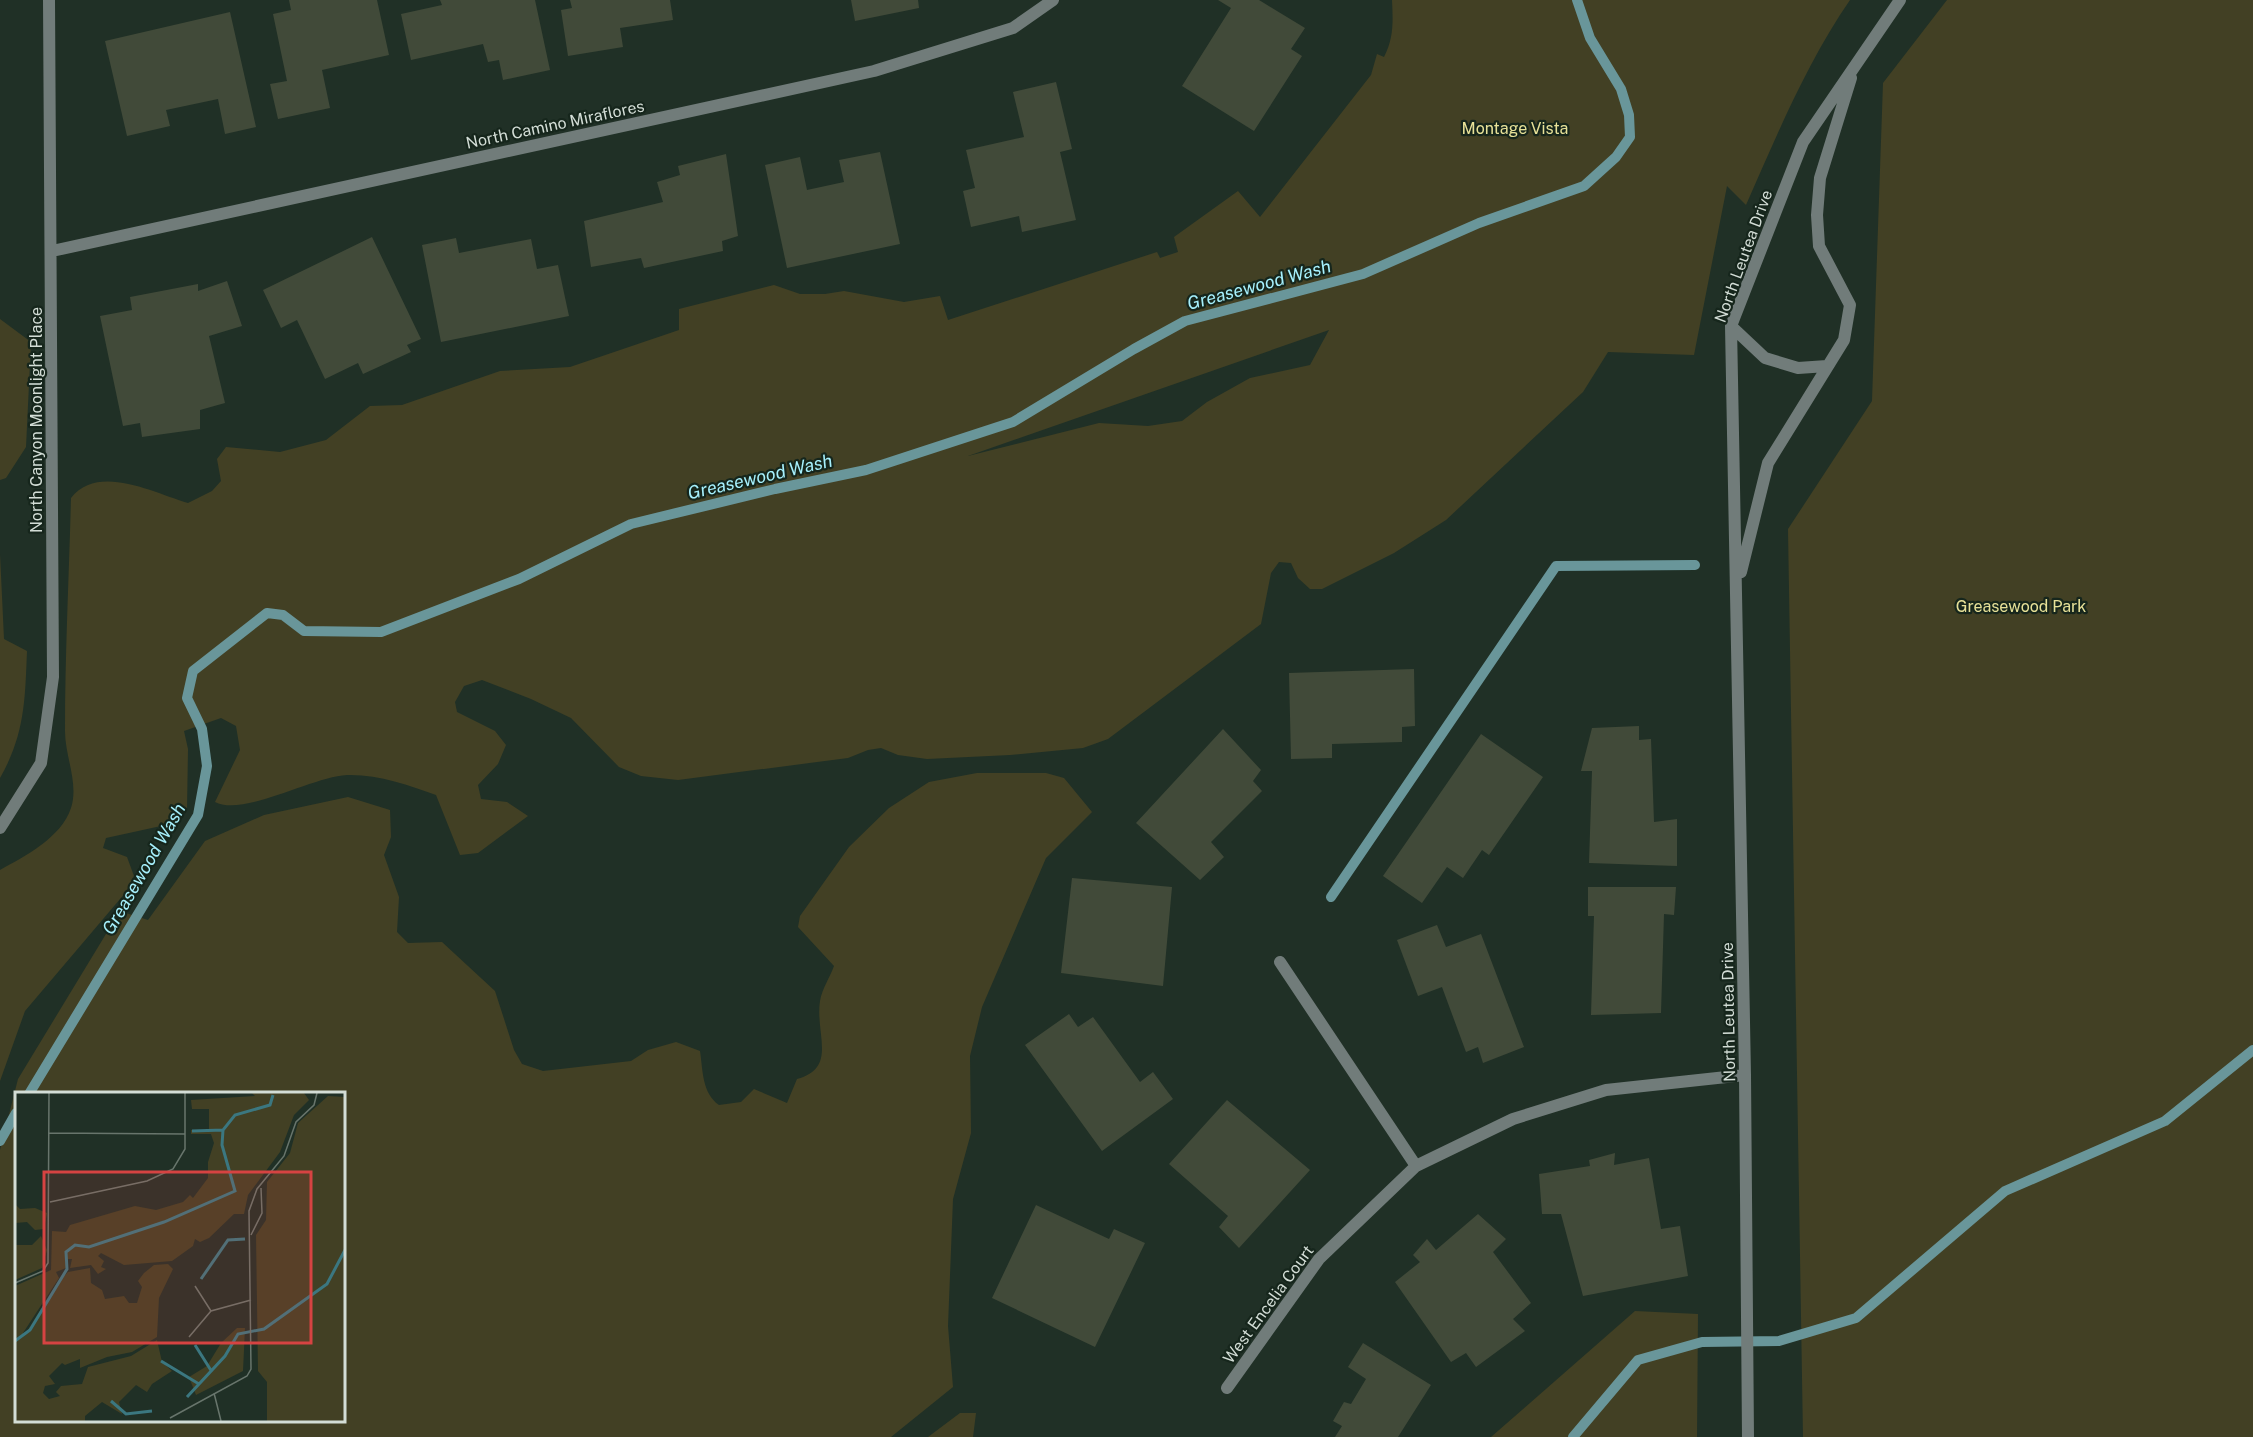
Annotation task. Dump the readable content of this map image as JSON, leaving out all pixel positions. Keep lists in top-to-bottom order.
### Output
{
  "streets": {
    "street": [
      "North Camino Miraflores",
      "North Leutea Drive",
      "North Canyon Moonlight Place",
      "West Encelia Court"
    ]
  },
  "crossings": [
    ["North Camino Miraflores", "North Canyon Moonlight Place"],
    ["North Leutea Drive", "West Encelia Court"]
  ],
  "water": ["Greasewood Wash"],
  "parks": ["Montage Vista", "Greasewood Park"]
}
